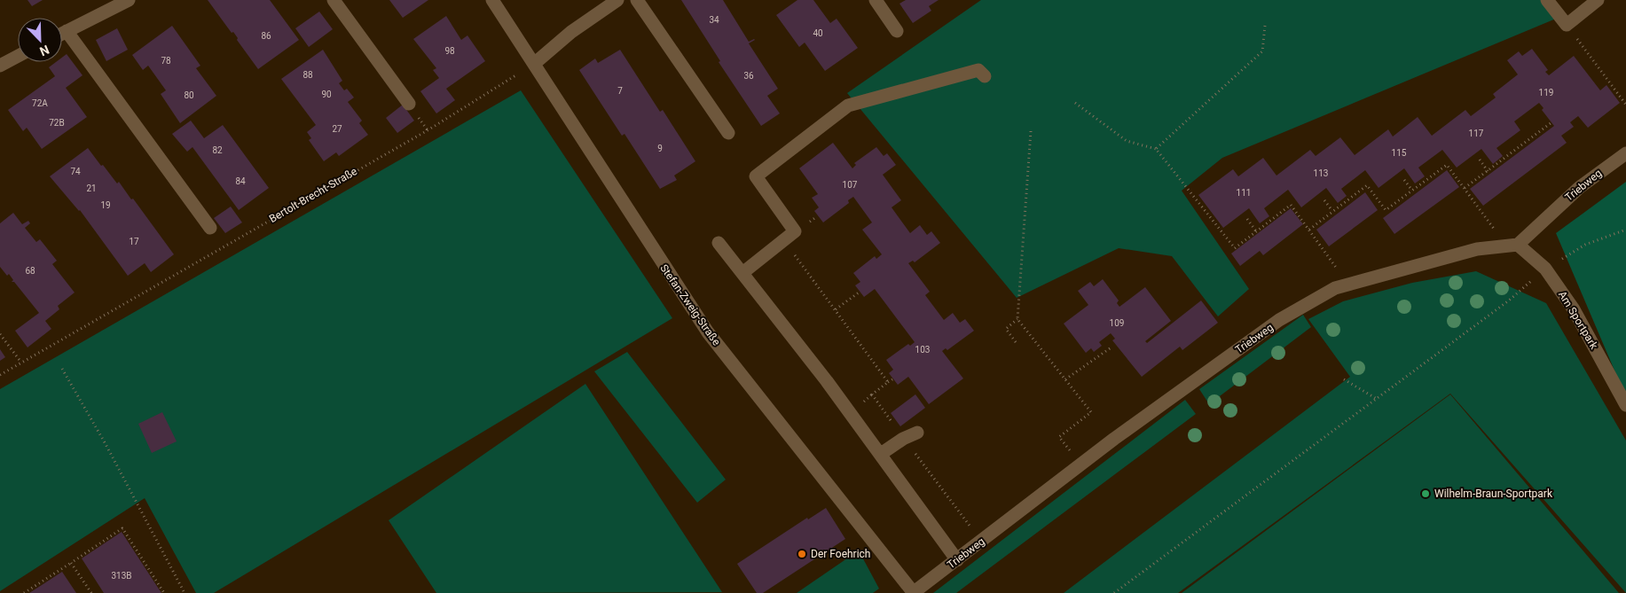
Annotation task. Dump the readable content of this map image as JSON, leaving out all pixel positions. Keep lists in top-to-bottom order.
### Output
{
  "streets": {
    "street": ["Triebweg", "Stefan-Zweig-Straße", "Am Sportpark"],
    "path": ["Bertolt-Brecht-Straße"]
  },
  "crossings": [
    ["Triebweg", "Stefan-Zweig-Straße"],
    ["Triebweg", "Am Sportpark"],
    ["Bertolt-Brecht-Straße", "Stefan-Zweig-Straße"]
  ],
  "places": ["Wilhelm-Braun-Sportpark", "Der Foehrich"],
  "house_numbers": [
    "34",
    "40",
    "86",
    "98",
    "78",
    "88",
    "36",
    "7",
    "119",
    "90",
    "80",
    "72A",
    "72B",
    "27",
    "117",
    "9",
    "82",
    "115",
    "74",
    "113",
    "84",
    "107",
    "21",
    "111",
    "19",
    "17",
    "68",
    "109",
    "103",
    "313B"
  ],
  "north": "bottom right"
}
